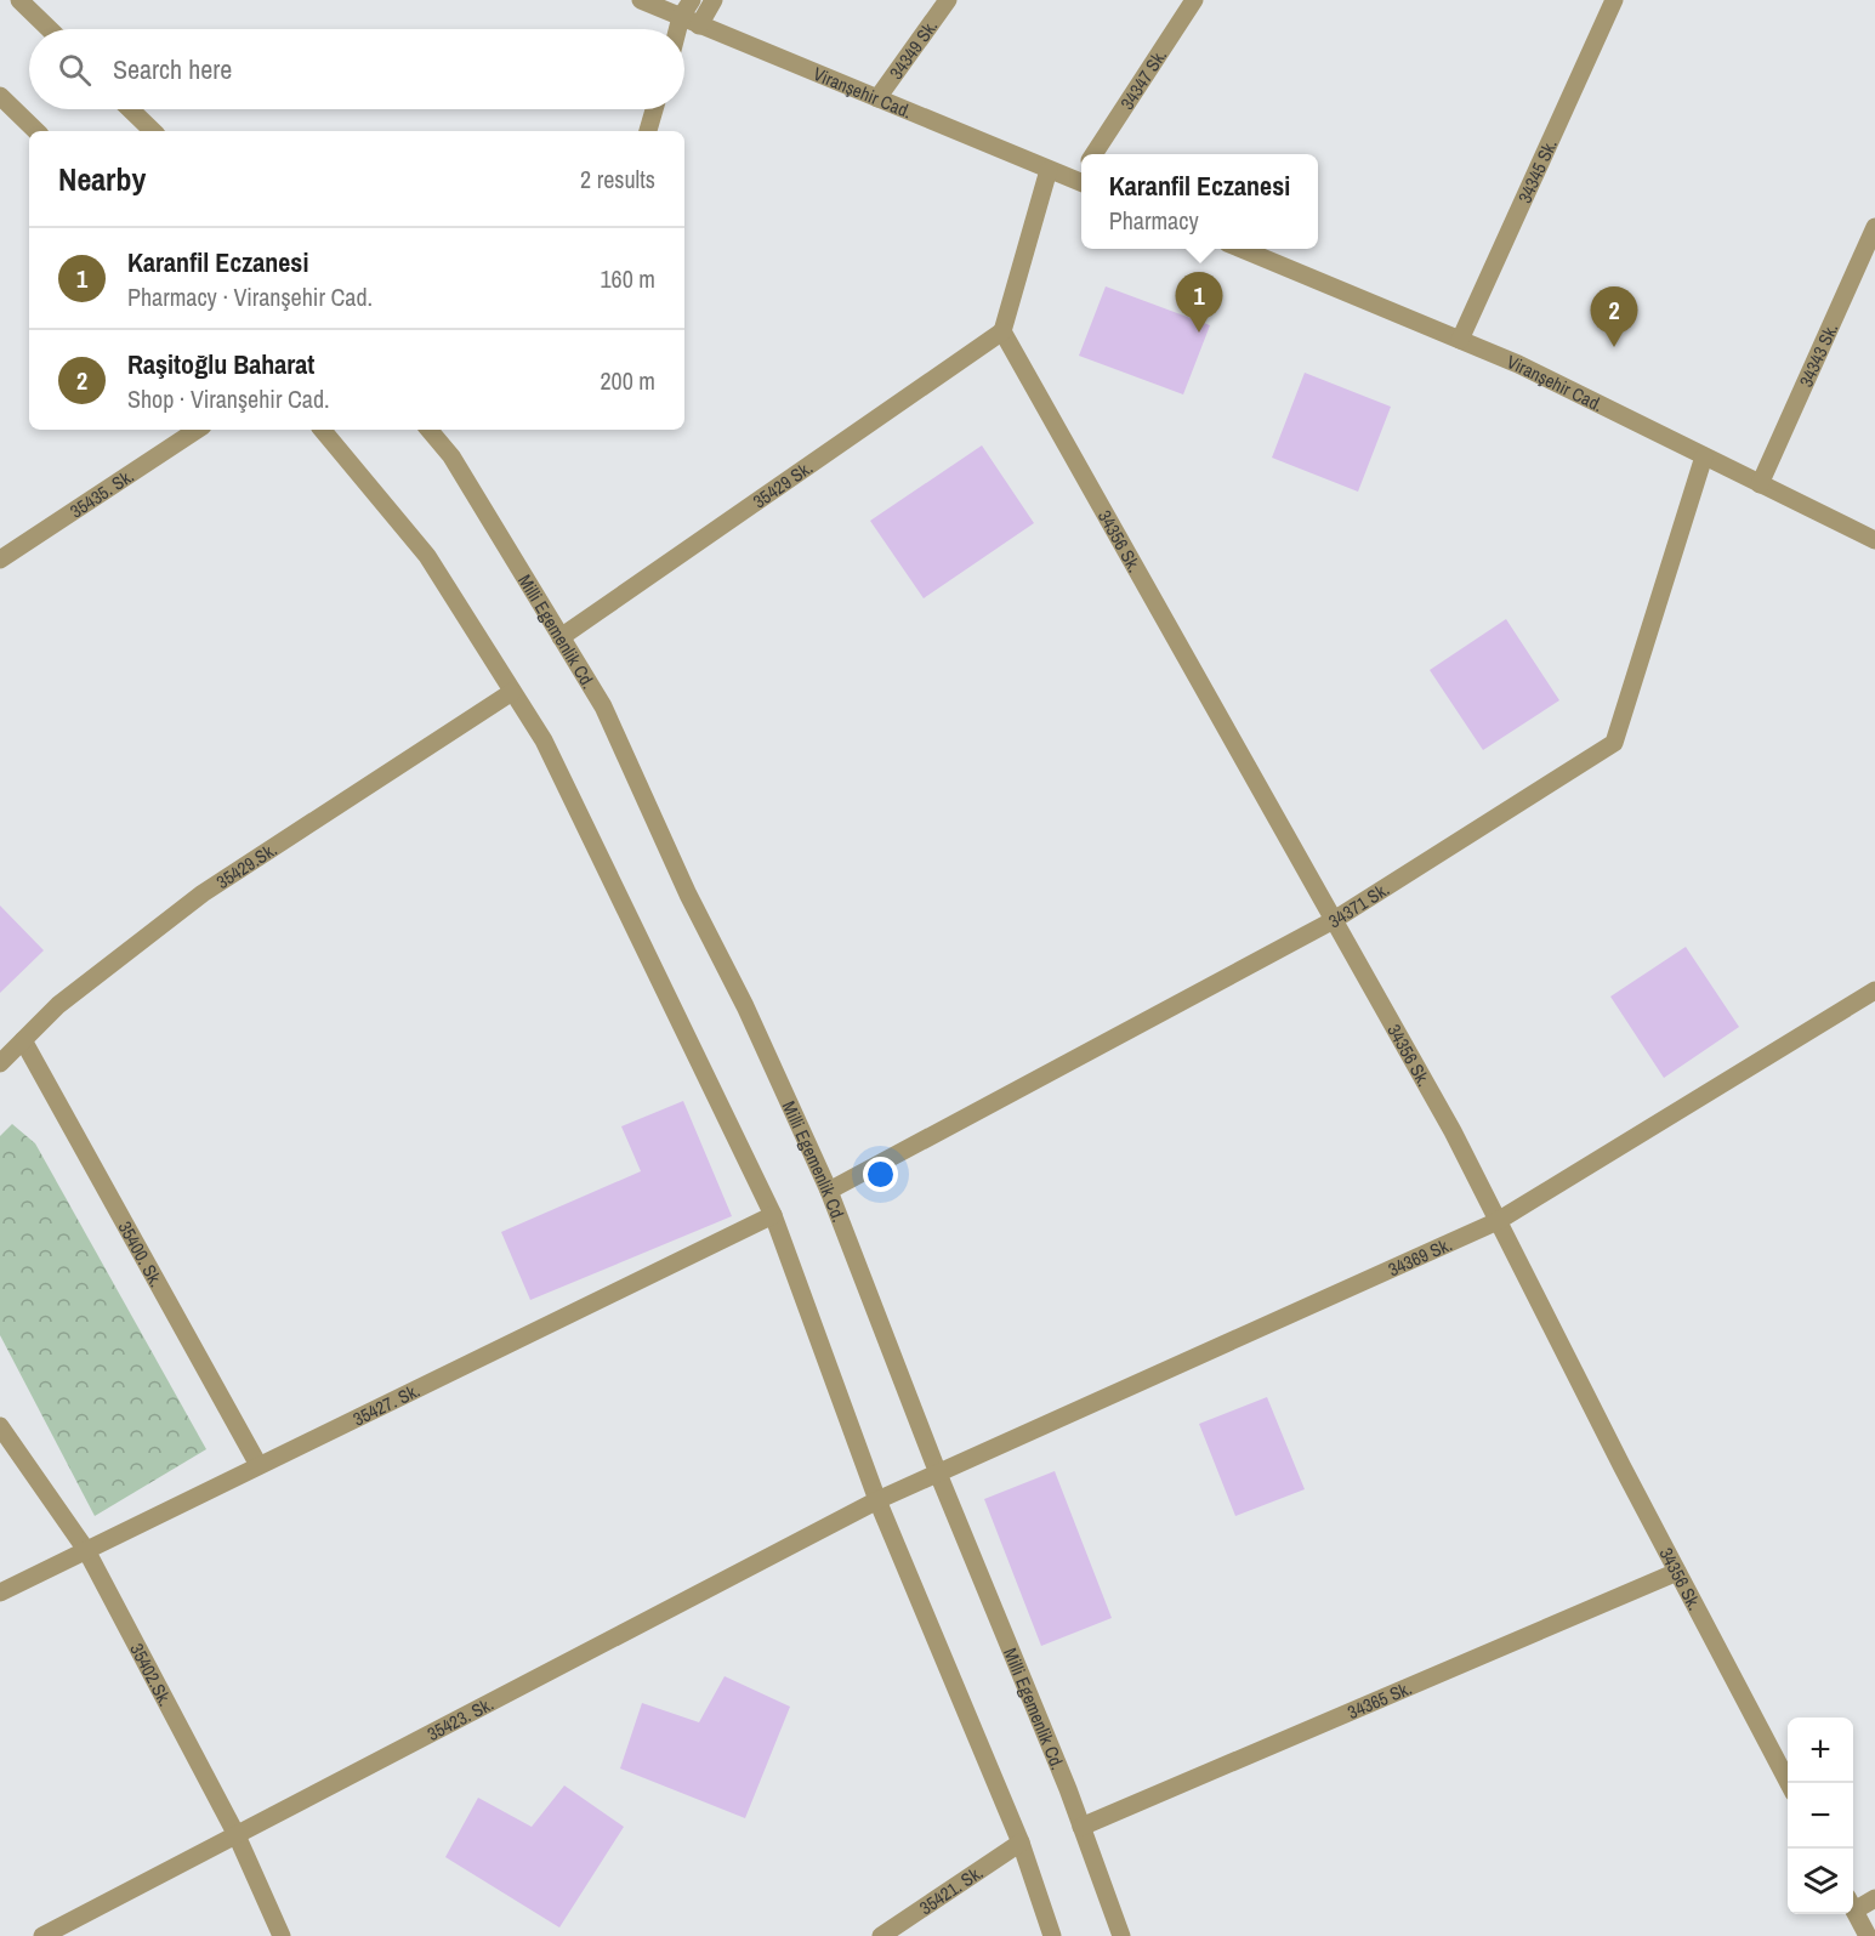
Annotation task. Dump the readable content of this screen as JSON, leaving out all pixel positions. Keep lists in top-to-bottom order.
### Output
{
  "streets": {
    "street": [
      "34349 Sk.",
      "34347 Sk.",
      "Viranşehir Cad.",
      "34345 Sk.",
      "34343 Sk.",
      "35429 Sk.",
      "35435. Sk.",
      "34356 Sk.",
      "Milli Egemenlik Cd.",
      "35429.Sk.",
      "34371 Sk.",
      "35400. Sk.",
      "34369 Sk.",
      "35427. Sk.",
      "35402.Sk.",
      "34365 Sk.",
      "35423. Sk.",
      "35421. Sk."
    ]
  },
  "crossings": [
    ["34349 Sk.", "Viranşehir Cad."],
    ["Viranşehir Cad.", "34345 Sk."],
    ["Viranşehir Cad.", "34343 Sk."],
    ["Viranşehir Cad.", "34371 Sk."],
    ["35429 Sk.", "34356 Sk."],
    ["35429 Sk.", "Milli Egemenlik Cd."],
    ["34356 Sk.", "34371 Sk."],
    ["34356 Sk.", "34369 Sk."],
    ["34356 Sk.", "34365 Sk."],
    ["Milli Egemenlik Cd.", "34371 Sk."],
    ["Milli Egemenlik Cd.", "34369 Sk."],
    ["Milli Egemenlik Cd.", "34365 Sk."],
    ["35429.Sk.", "35400. Sk."],
    ["35400. Sk.", "35427. Sk."],
    ["34369 Sk.", "35423. Sk."],
    ["35427. Sk.", "35402.Sk."],
    ["35402.Sk.", "35423. Sk."]
  ],
  "page": {
    "search": "Search here",
    "heading": ["Nearby", "2 results"],
    "popup": ["Karanfil Eczanesi", "Pharmacy"],
    "list": [
      {
        "mark": "1",
        "name": "Karanfil Eczanesi",
        "note": "Pharmacy · Viranşehir Cad.",
        "value": "160 m"
      },
      {
        "mark": "2",
        "name": "Raşitoğlu Baharat",
        "note": "Shop · Viranşehir Cad.",
        "value": "200 m"
      }
    ],
    "pins": ["1", "2"],
    "map_buttons": ["+", "−"]
  }
}
